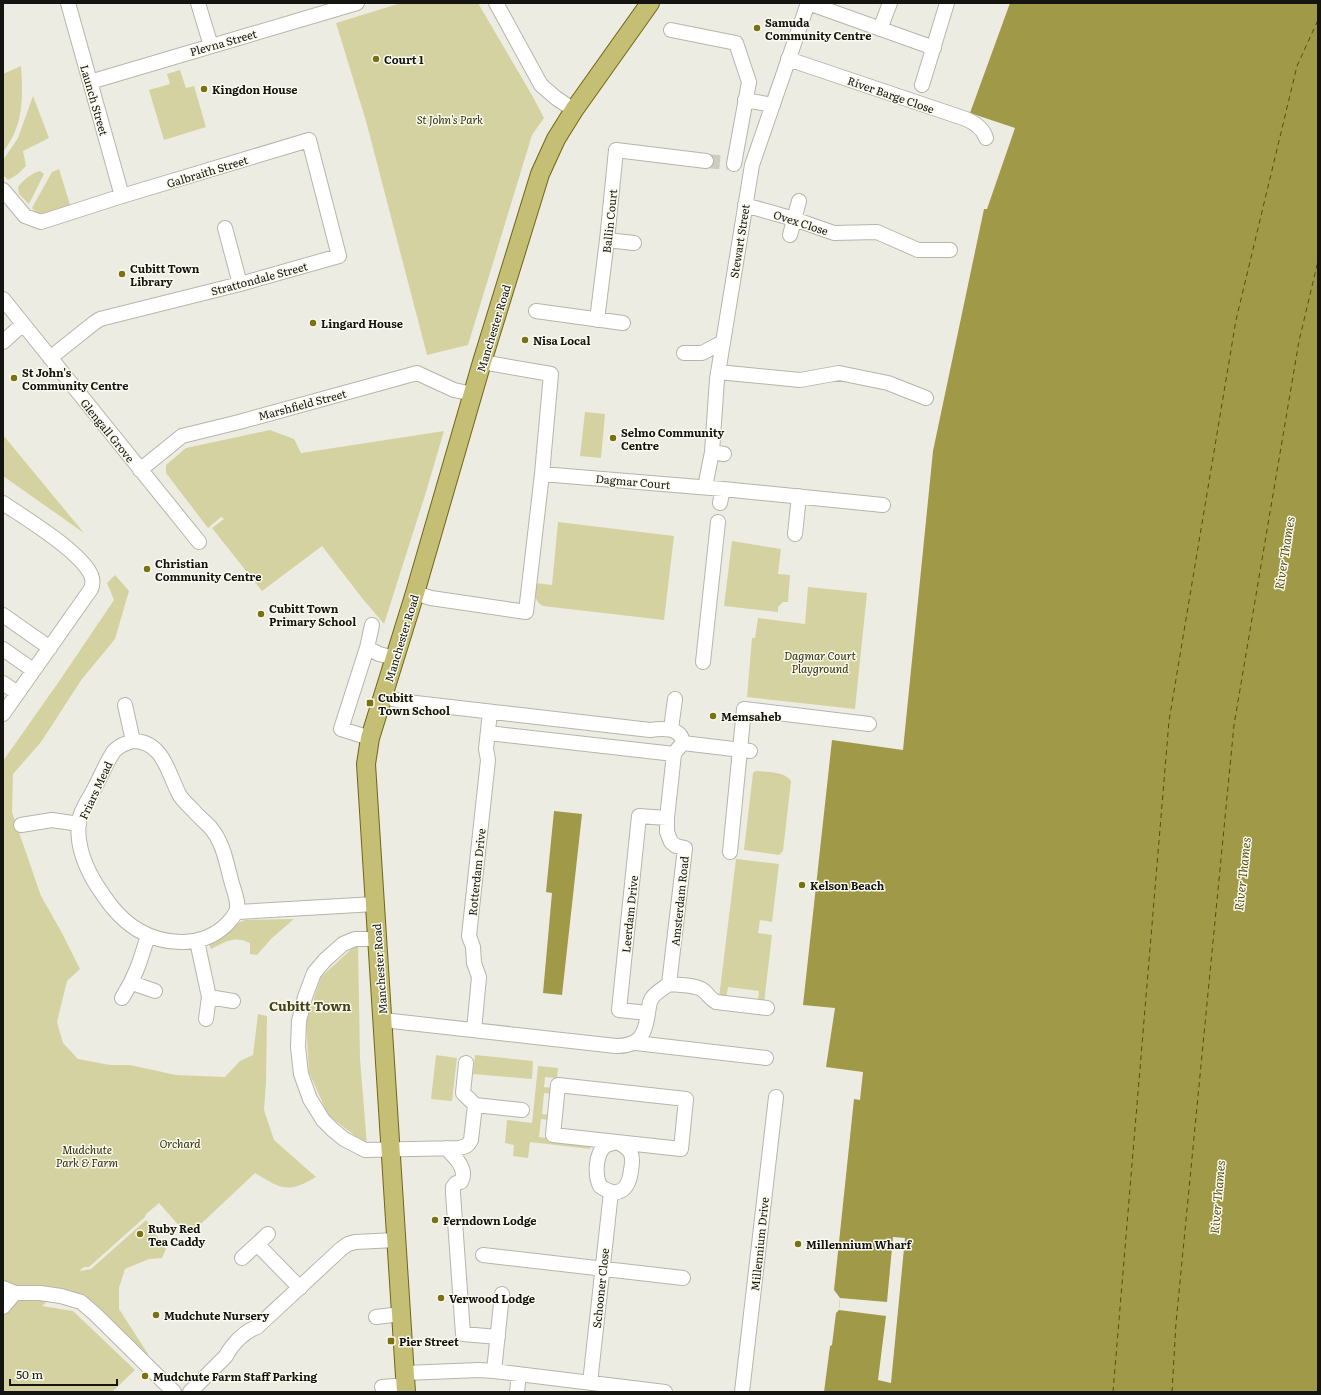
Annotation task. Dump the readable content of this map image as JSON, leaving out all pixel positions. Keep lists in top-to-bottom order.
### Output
{
  "streets": {
    "main road": ["Manchester Road"],
    "street": [
      "Plevna Street",
      "River Barge Close",
      "Launch Street",
      "Galbraith Street",
      "Ballin Court",
      "Ovex Close",
      "Stewart Street",
      "Strattondale Street",
      "Marshfield Street",
      "Glengall Grove",
      "Dagmar Court",
      "Friars Mead",
      "Rotterdam Drive",
      "Amsterdam Road",
      "Leerdam Drive",
      "Millennium Drive",
      "Schooner Close"
    ]
  },
  "crossings": [
    ["Plevna Street", "Launch Street"],
    ["River Barge Close", "Stewart Street"],
    ["Launch Street", "Galbraith Street"],
    ["Galbraith Street", "Strattondale Street"],
    ["Ovex Close", "Stewart Street"],
    ["Stewart Street", "Dagmar Court"],
    ["Strattondale Street", "Glengall Grove"],
    ["Manchester Road", "Marshfield Street"],
    ["Marshfield Street", "Glengall Grove"],
    ["Amsterdam Road", "Leerdam Drive"]
  ],
  "districts": ["Cubitt Town"],
  "water": ["River Thames"],
  "parks": [
    "St John's Park",
    "Dagmar Court Playground",
    "Orchard",
    "Mudchute Park & Farm"
  ],
  "places": {
    "other": [
      "Samuda Community Centre",
      "Court 1",
      "Kingdon House",
      "Cubitt Town Library",
      "Lingard House",
      "Nisa Local",
      "St John's Community Centre",
      "Selmo Community Centre",
      "Christian Community Centre",
      "Cubitt Town Primary School",
      "Memsaheb",
      "Kelson Beach",
      "Ferndown Lodge",
      "Ruby Red Tea Caddy",
      "Millennium Wharf",
      "Verwood Lodge",
      "Mudchute Nursery",
      "Mudchute Farm Staff Parking"
    ],
    "transit": ["Cubitt Town School", "Pier Street"]
  },
  "scale_bar": "50 m"
}
